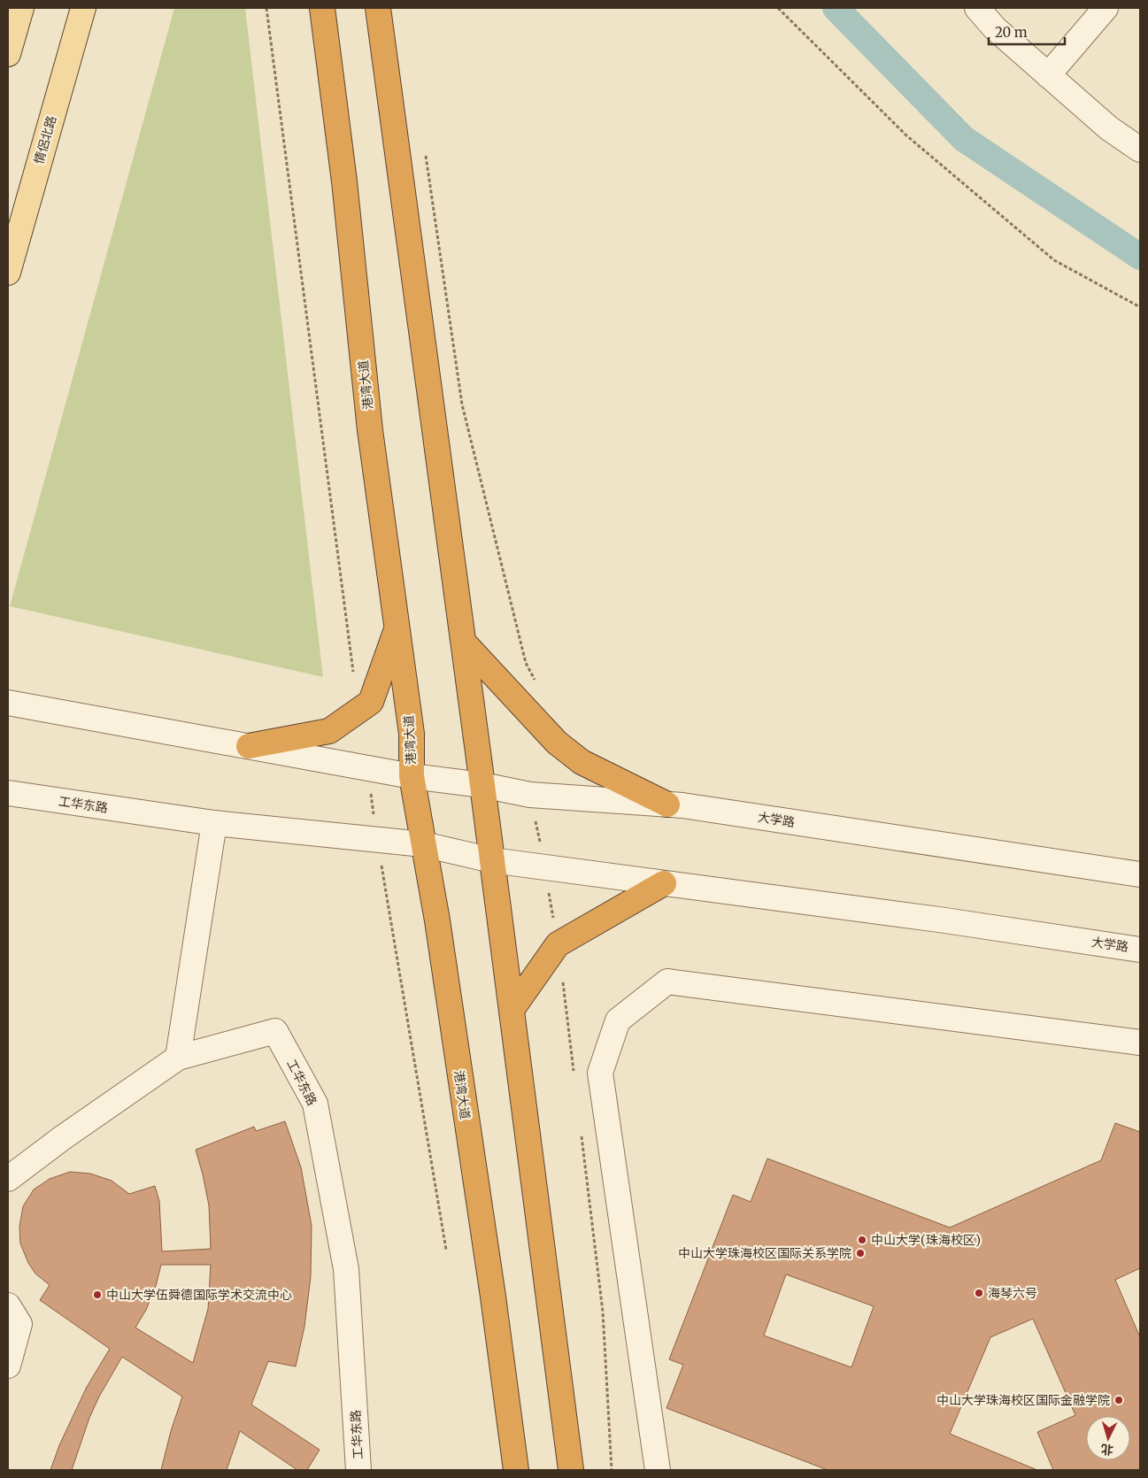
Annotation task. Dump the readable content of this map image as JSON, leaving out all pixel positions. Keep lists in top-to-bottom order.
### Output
{
  "streets": {
    "highway": ["港湾大道"],
    "main road": ["情侶北路"],
    "street": ["工华东路", "大学路"]
  },
  "crossings": [
    ["港湾大道", "工华东路"],
    ["港湾大道", "大学路"],
    ["工华东路", "大学路"]
  ],
  "places": [
    "中山大学(珠海校区)",
    "中山大学珠海校区国际关系学院",
    "海琴六号",
    "中山大学伍舜德国际学术交流中心",
    "中山大学珠海校区国际金融学院"
  ],
  "scale_bar": "20 m",
  "north": "bottom"
}
